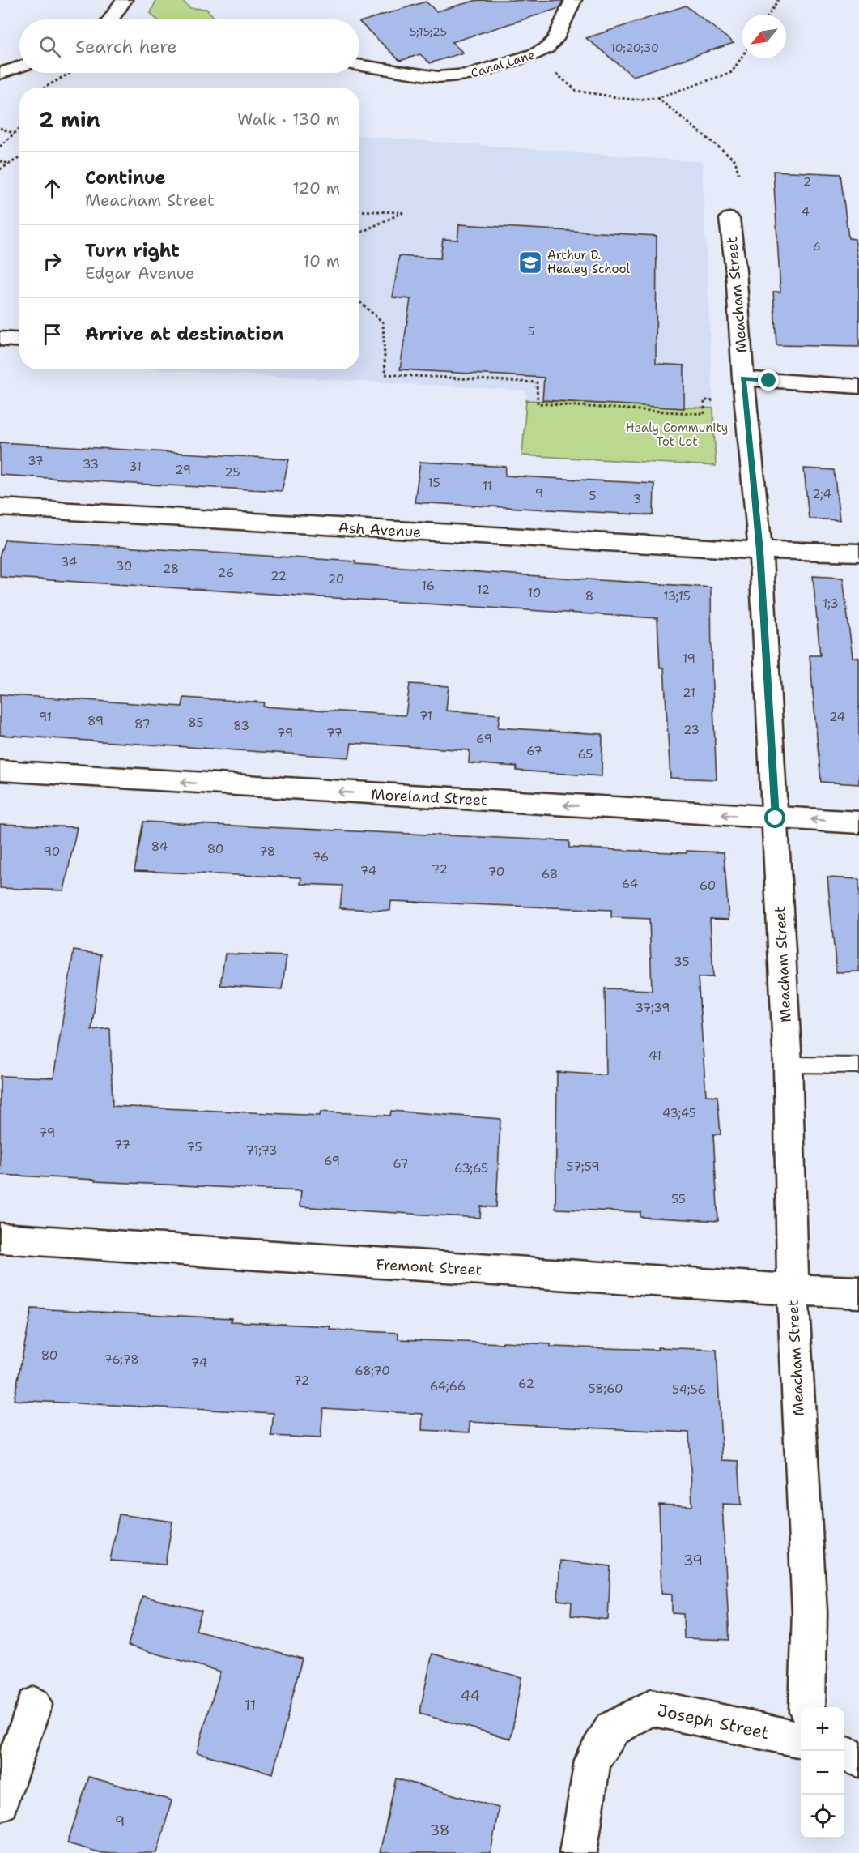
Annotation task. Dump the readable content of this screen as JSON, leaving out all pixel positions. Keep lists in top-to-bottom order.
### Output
{
  "streets": {
    "street": [
      "Canal Lane",
      "Meacham Street",
      "Ash Avenue",
      "Moreland Street",
      "Fremont Street",
      "Joseph Street"
    ]
  },
  "crossings": [
    ["Meacham Street", "Ash Avenue"],
    ["Meacham Street", "Moreland Street"],
    ["Meacham Street", "Fremont Street"]
  ],
  "one_way": ["Moreland Street"],
  "parks": ["Healy Community Tot Lot"],
  "places": {
    "school or university": ["Arthur D. Healey School"]
  },
  "house_numbers": [
    "5;15;25",
    "10;20;30",
    "2",
    "4",
    "6",
    "5",
    "37",
    "33",
    "31",
    "29",
    "25",
    "15",
    "11",
    "9",
    "2;4",
    "5",
    "3",
    "34",
    "30",
    "28",
    "26",
    "22",
    "20",
    "16",
    "12",
    "10",
    "8",
    "13;15",
    "1;3",
    "19",
    "21",
    "71",
    "91",
    "24",
    "89",
    "85",
    "87",
    "83",
    "23",
    "79",
    "77",
    "69",
    "67",
    "65",
    "84",
    "80",
    "90",
    "78",
    "76",
    "72",
    "74",
    "70",
    "68",
    "64",
    "60",
    "35",
    "37;39",
    "41",
    "43;45",
    "79",
    "77",
    "75",
    "71;73",
    "69",
    "67",
    "57;59",
    "63;65",
    "55",
    "80",
    "76;78",
    "74",
    "68;70",
    "72",
    "62",
    "64;66",
    "58;60",
    "54;56",
    "39",
    "44",
    "11",
    "9",
    "38"
  ],
  "north": "bottom left",
  "page": {
    "search": "Search here",
    "heading": ["2 min", "Walk · 130 m"],
    "list": [
      ["Continue", "Meacham Street", "120 m"],
      ["Turn right", "Edgar Avenue", "10 m"],
      "Arrive at destination"
    ],
    "map_buttons": ["+", "−"]
  }
}
